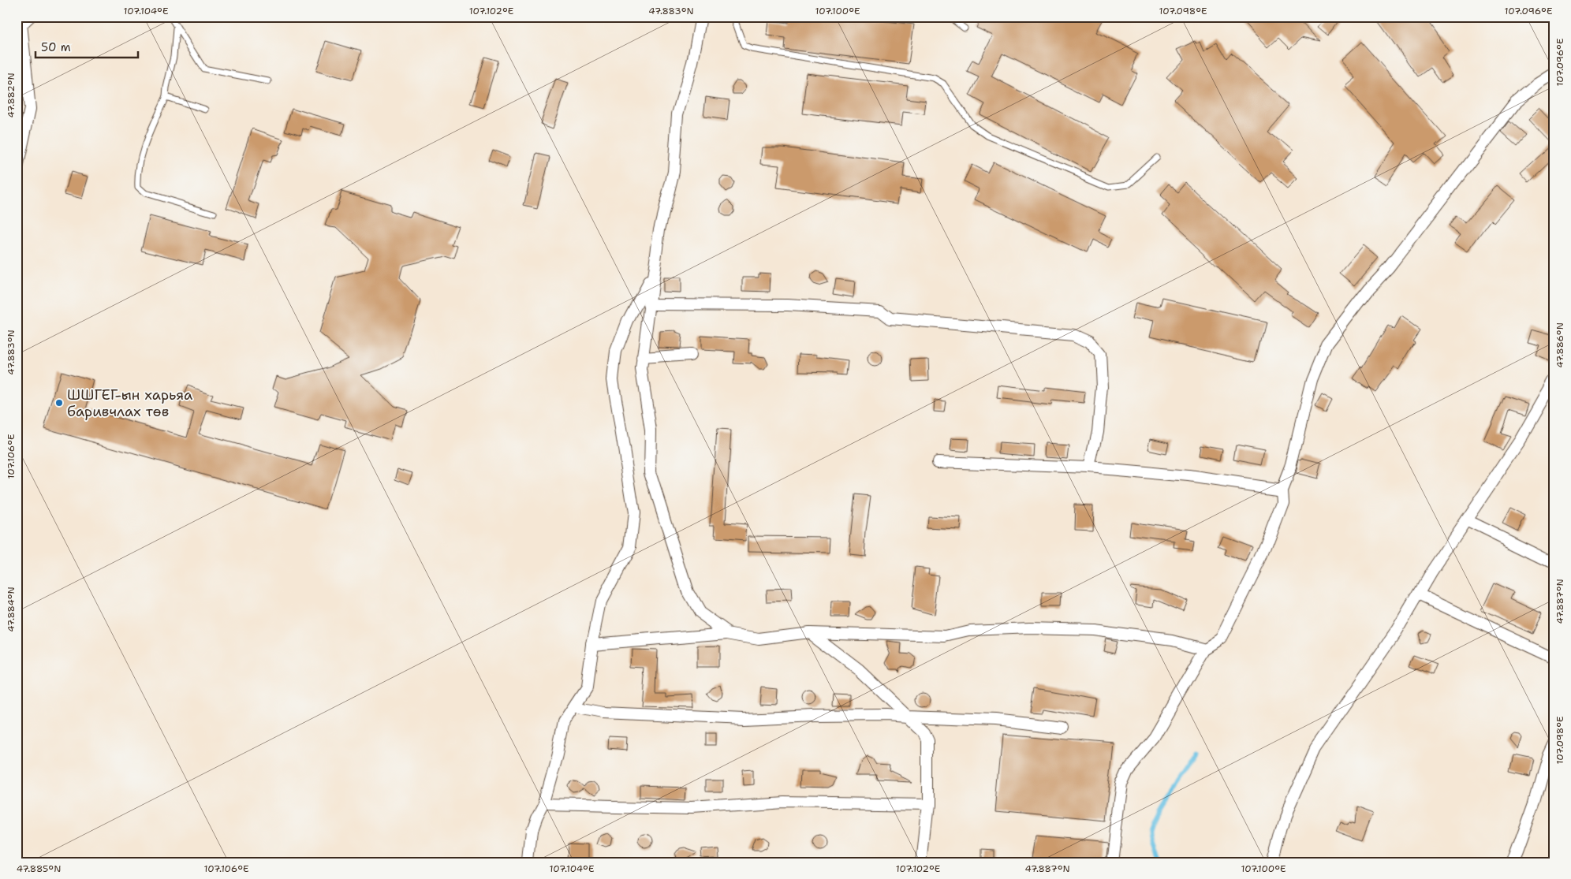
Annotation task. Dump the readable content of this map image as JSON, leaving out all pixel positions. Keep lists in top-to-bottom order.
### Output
{
  "places": ["ШШГЕГ-ын харьяа баривчлах төв"],
  "scale_bar": "50 m",
  "coordinates": [
    "107.104°E",
    "107.102°E",
    "47.883°N",
    "107.100°E",
    "107.098°E",
    "107.096°E",
    "47.882°N",
    "47.886°N",
    "107.106°E",
    "47.887°N",
    "47.884°N",
    "47.885°N"
  ]
}
